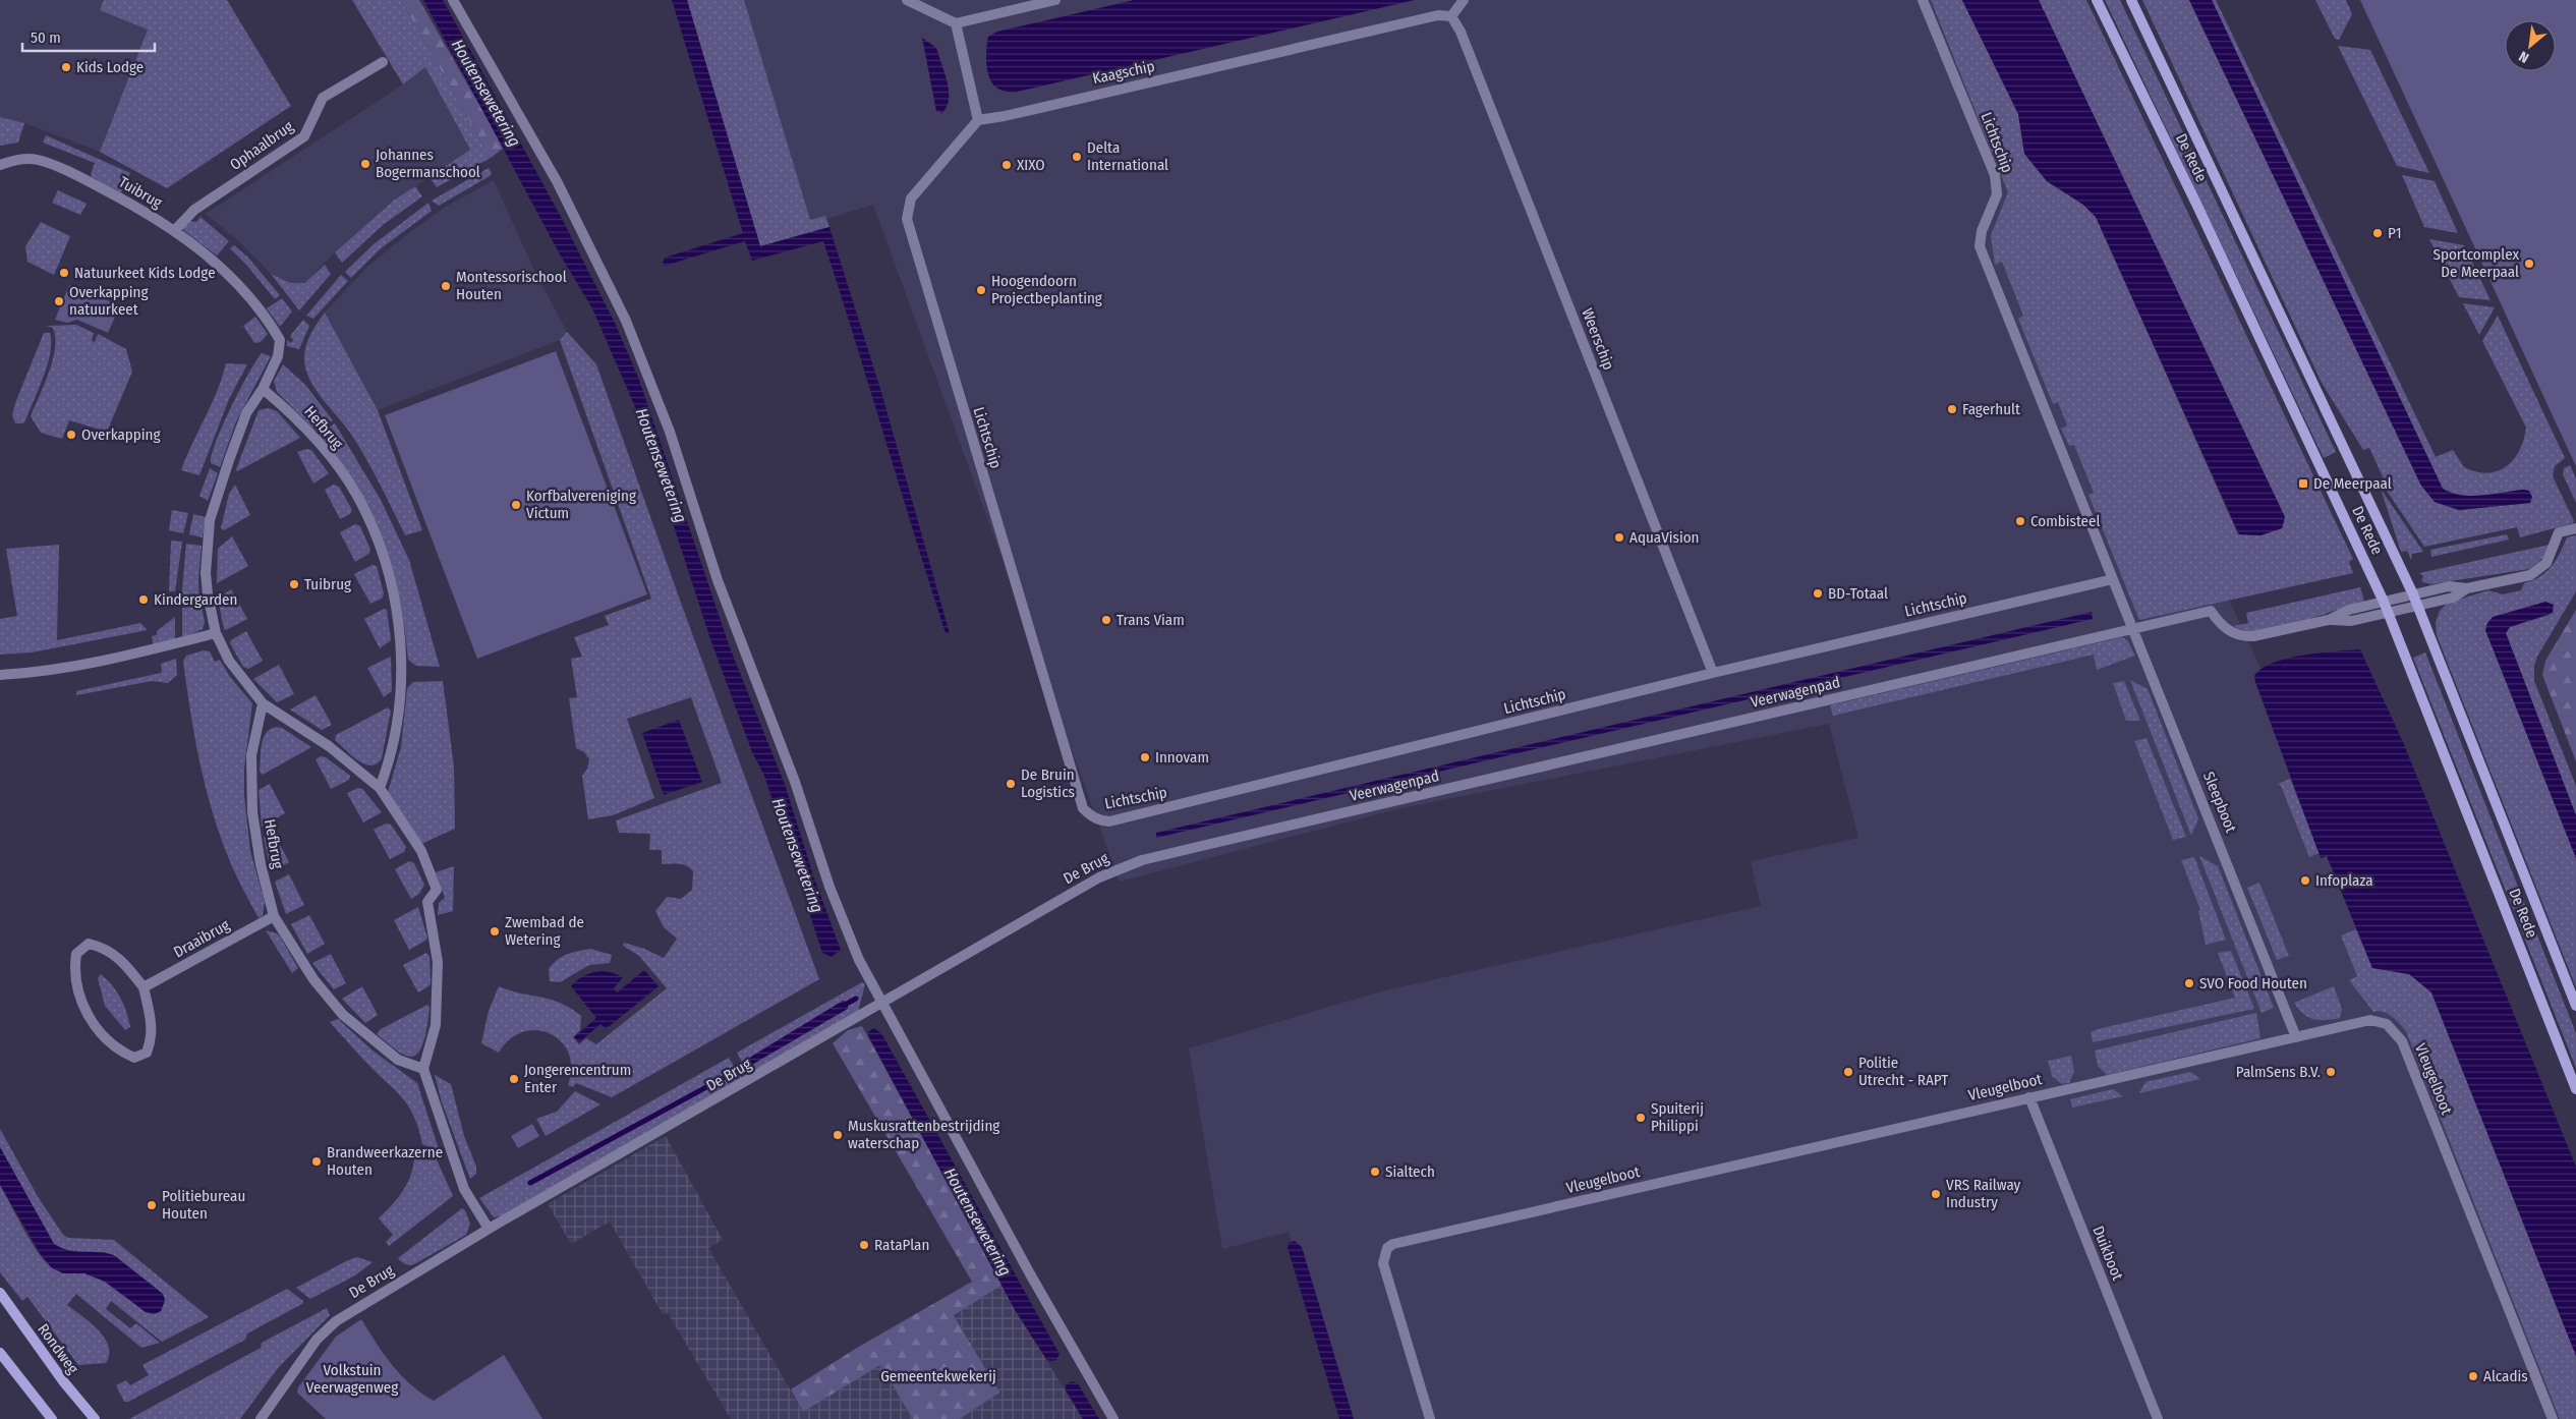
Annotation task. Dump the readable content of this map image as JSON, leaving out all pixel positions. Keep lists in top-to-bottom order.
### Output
{
  "streets": {
    "main road": ["De Rede", "Rondweg"],
    "street": [
      "Kaagschip",
      "Lichtschip",
      "Ophaalbrug",
      "Tuibrug",
      "Weerschip",
      "Hefbrug",
      "Veerwagenpad",
      "Sleepboot",
      "De Brug",
      "Draaibrug",
      "Vleugelboot",
      "Duikboot"
    ]
  },
  "crossings": [
    ["Kaagschip", "Lichtschip"],
    ["Kaagschip", "Weerschip"],
    ["Lichtschip", "Weerschip"],
    ["Lichtschip", "Sleepboot"],
    ["Ophaalbrug", "Tuibrug"],
    ["De Rede", "Veerwagenpad"],
    ["Tuibrug", "Hefbrug"],
    ["Hefbrug", "Draaibrug"],
    ["Veerwagenpad", "Sleepboot"],
    ["Veerwagenpad", "De Brug"],
    ["Sleepboot", "Vleugelboot"],
    ["Vleugelboot", "Duikboot"]
  ],
  "water": ["Houtensewetering"],
  "parks": ["Volkstuin Veerwagenweg", "Gemeentekwekerij"],
  "places": {
    "other": [
      "Kids Lodge",
      "Delta International",
      "Johannes Bogermanschool",
      "XIXO",
      "P1",
      "Sportcomplex De Meerpaal",
      "Natuurkeet Kids Lodge",
      "Montessorischool Houten",
      "Hoogendoorn Projectbeplanting",
      "Overkapping natuurkeet",
      "Fagerhult",
      "Overkapping",
      "Korfbalvereniging Victum",
      "Combisteel",
      "AquaVision",
      "Tuibrug",
      "BD-Totaal",
      "Kindergarden",
      "Trans Viam",
      "Innovam",
      "De Bruin Logistics",
      "Infoplaza",
      "Zwembad de Wetering",
      "SVO Food Houten",
      "Politie Utrecht - RAPT",
      "PalmSens B.V.",
      "Jongerencentrum Enter",
      "Spuiterij Philippi",
      "Muskusrattenbestrijding waterschap",
      "Brandweerkazerne Houten",
      "Sialtech",
      "VRS Railway Industry",
      "Politiebureau Houten",
      "RataPlan",
      "Alcadis"
    ],
    "transit": ["De Meerpaal"]
  },
  "scale_bar": "50 m",
  "north": "bottom left"
}
